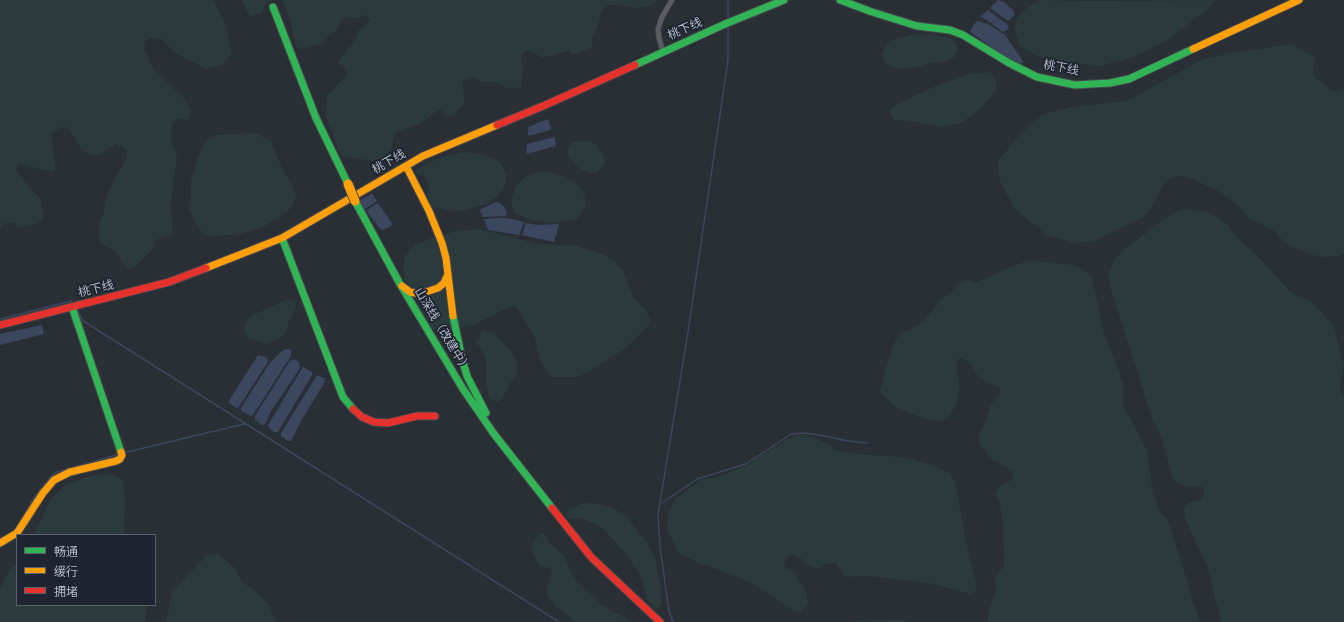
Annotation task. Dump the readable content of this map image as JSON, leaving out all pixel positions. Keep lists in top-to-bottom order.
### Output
{
  "streets": {
    "main road": ["桃下线", "山深线（改建中）"]
  },
  "legend": ["畅通", "缓行", "拥堵"]
}
